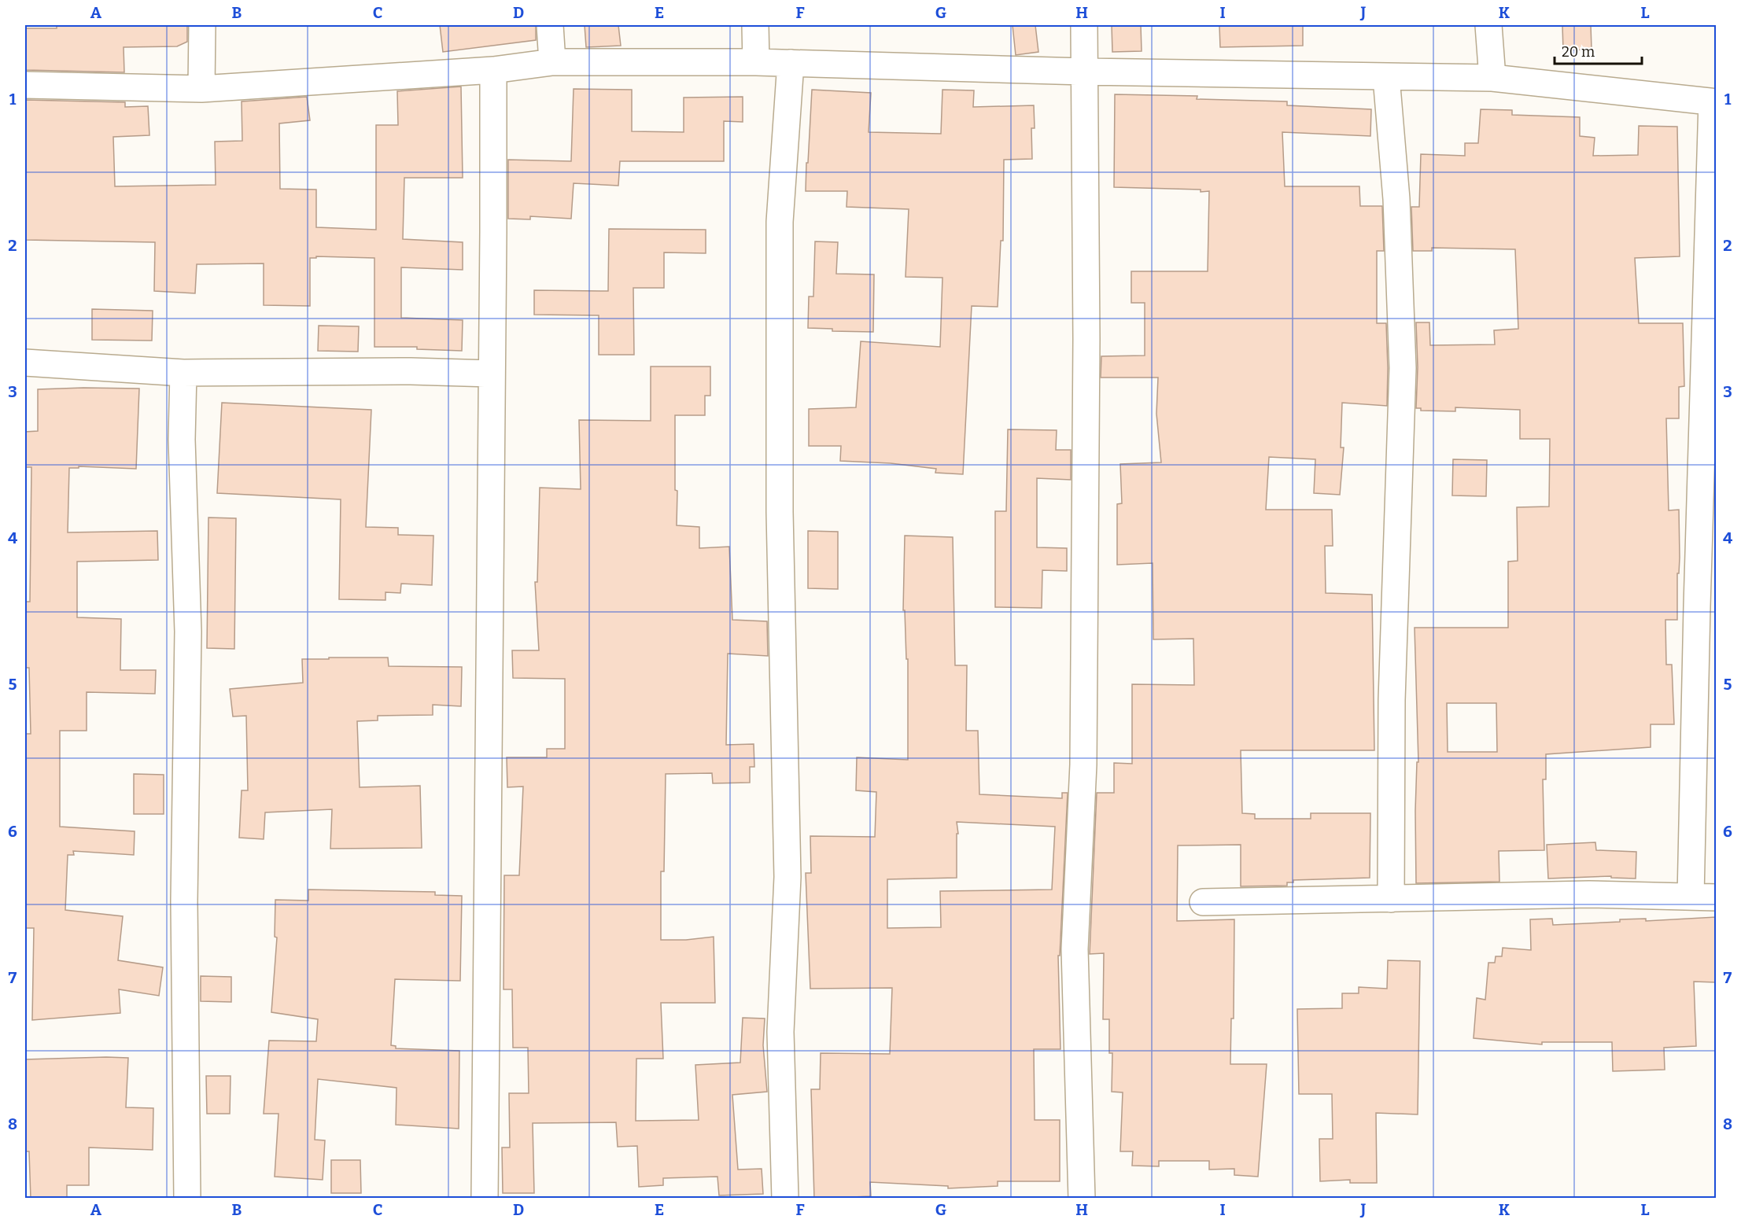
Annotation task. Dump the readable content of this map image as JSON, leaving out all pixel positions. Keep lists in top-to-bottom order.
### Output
{
  "scale_bar": "20 m",
  "grid": {
    "columns": [
      "A",
      "B",
      "C",
      "D",
      "E",
      "F",
      "G",
      "H",
      "I",
      "J",
      "K",
      "L"
    ],
    "rows": [
      "1",
      "2",
      "3",
      "4",
      "5",
      "6",
      "7",
      "8"
    ]
  }
}
